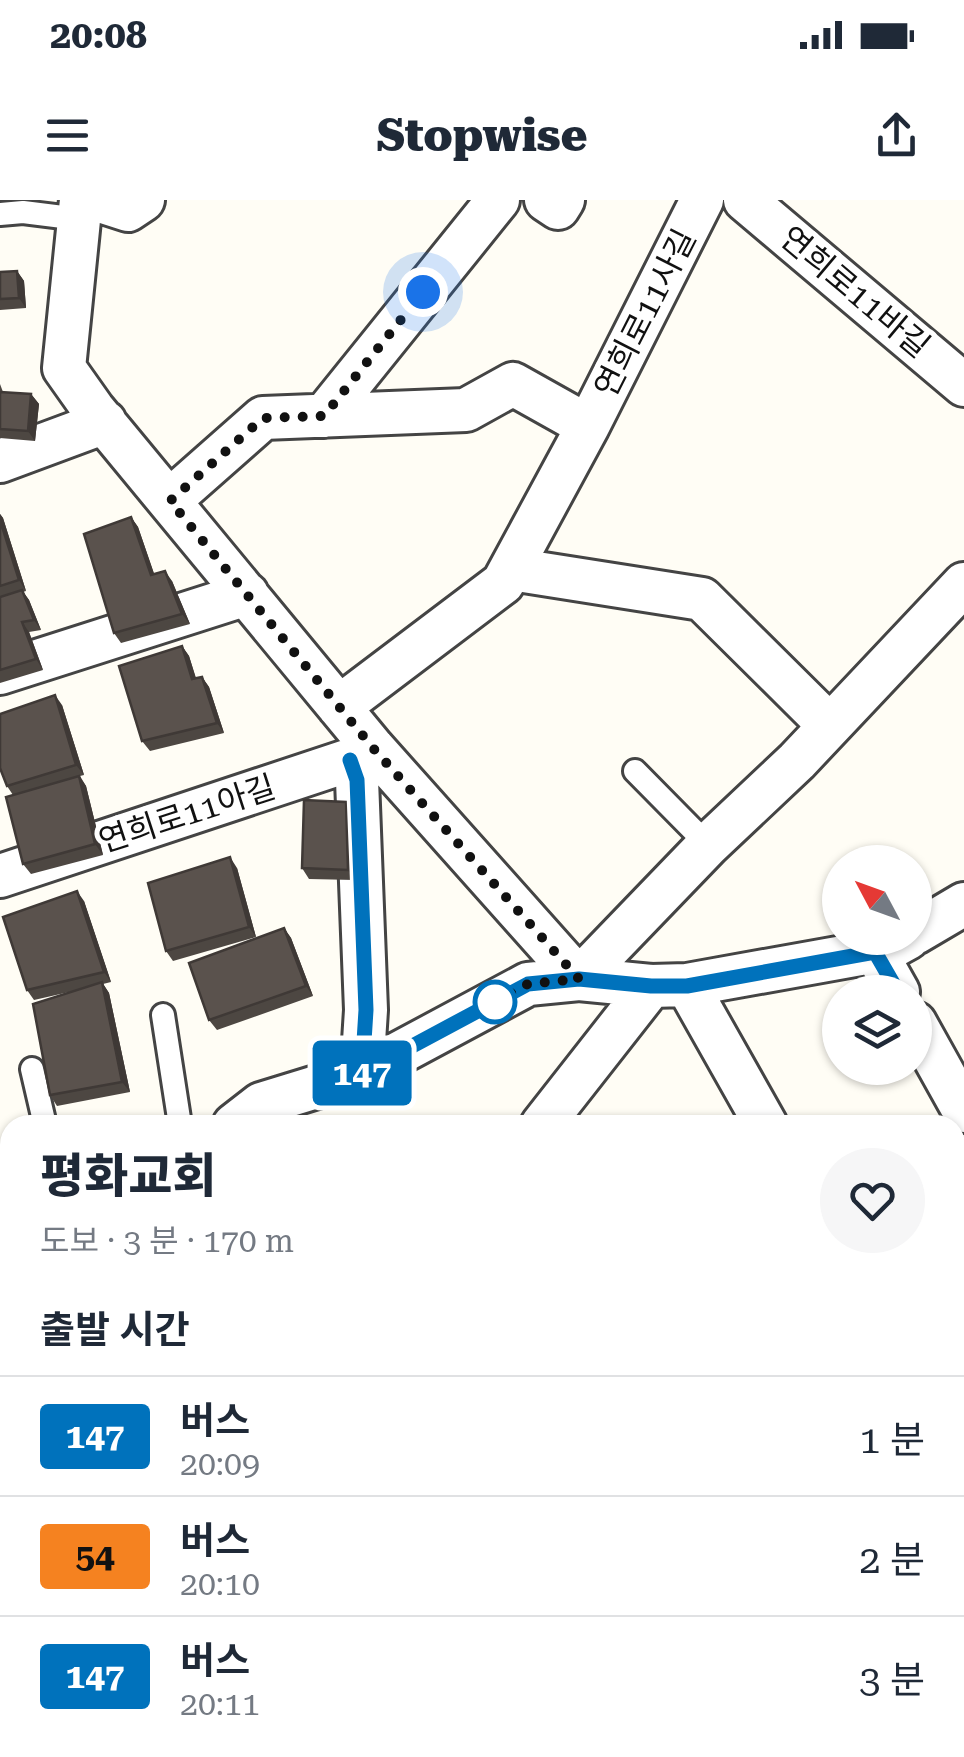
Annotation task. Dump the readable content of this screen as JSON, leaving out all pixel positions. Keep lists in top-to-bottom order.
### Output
{
  "streets": {
    "street": ["연희로11바길", "연희로11사길", "연희로11아길"]
  },
  "lines": ["bus line 147"],
  "north": "top left",
  "page": {
    "status": "20:08",
    "header": "Stopwise",
    "on_map": "147",
    "heading": [
      ["평화교회", "도보 · 3 분 · 170 m"],
      "출발 시간"
    ],
    "list": [
      {
        "mark": "147",
        "name": "버스",
        "note": "20:09",
        "value": "1 분"
      },
      {
        "mark": "54",
        "name": "버스",
        "note": "20:10",
        "value": "2 분"
      },
      {
        "mark": "147",
        "name": "버스",
        "note": "20:11",
        "value": "3 분"
      }
    ]
  }
}
